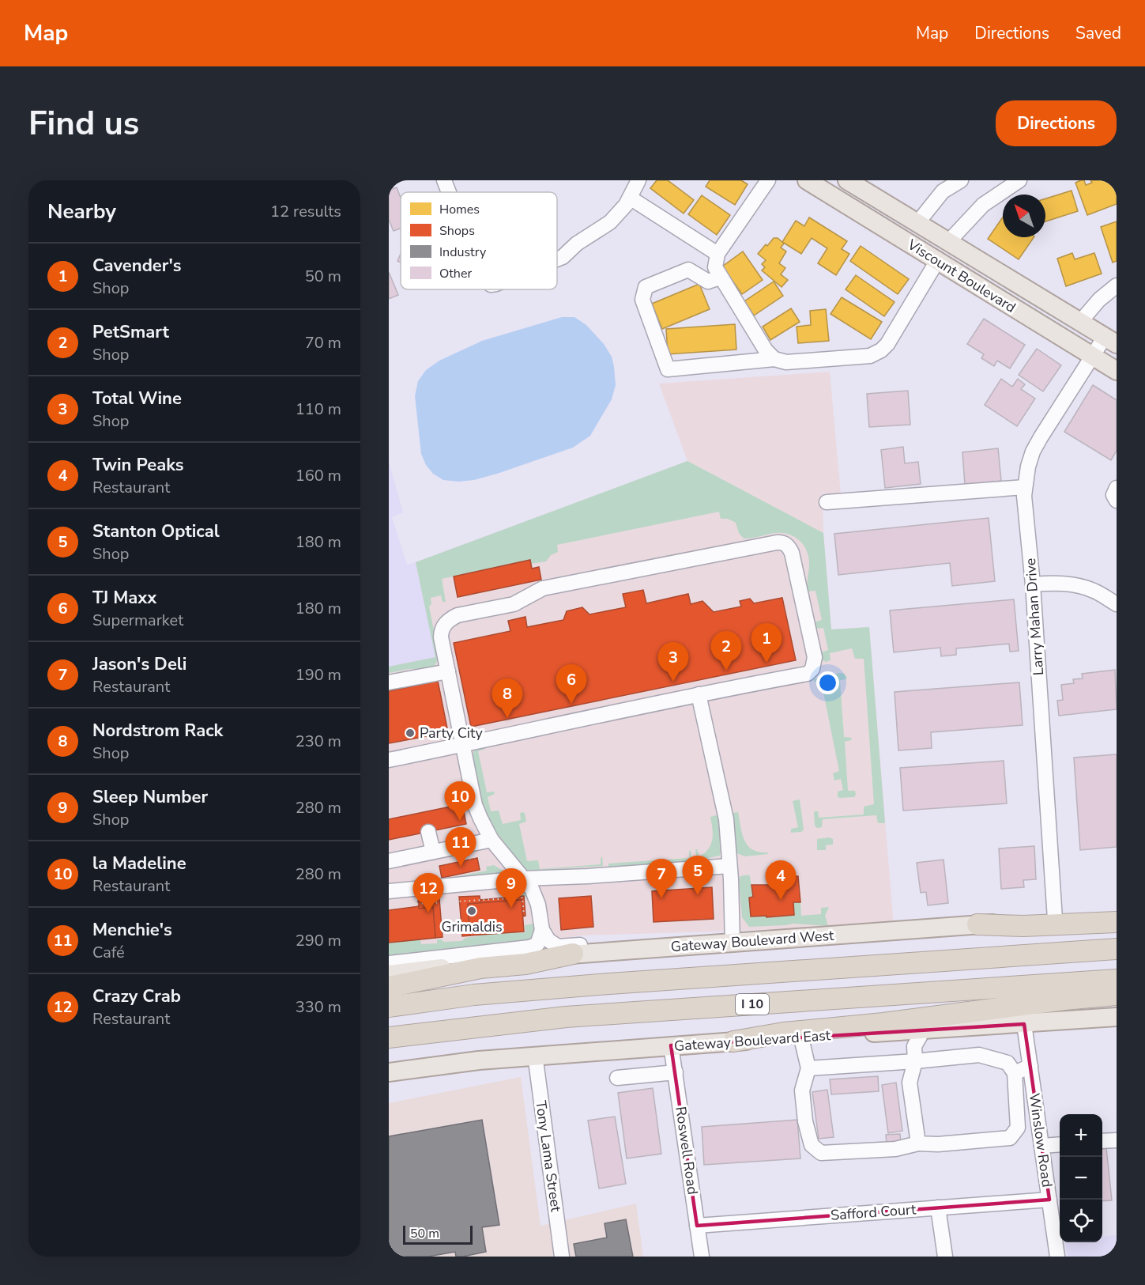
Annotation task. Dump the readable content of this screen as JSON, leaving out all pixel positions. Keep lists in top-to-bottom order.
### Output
{
  "streets": {
    "highway": ["I 10"],
    "main road": ["Viscount Boulevard", "Gateway Boulevard West", "Gateway Boulevard East"],
    "street": [
      "Larry Mahan Drive",
      "Winslow Road",
      "Roswell Road",
      "Tony Lama Street",
      "Safford Court"
    ]
  },
  "crossings": [
    ["Viscount Boulevard", "Larry Mahan Drive"],
    ["Larry Mahan Drive", "Gateway Boulevard West"],
    ["Gateway Boulevard East", "Winslow Road"],
    ["Gateway Boulevard East", "Roswell Road"],
    ["Gateway Boulevard East", "Tony Lama Street"],
    ["Winslow Road", "Safford Court"],
    ["Roswell Road", "Safford Court"]
  ],
  "places": ["Party City", "Grimaldis"],
  "legend": [
    "Homes",
    "Shops",
    "Industry",
    "Other"
  ],
  "scale_bar": "50 m",
  "north": "top left",
  "page": {
    "header": "Map",
    "nav": ["Map", "Directions", "Saved"],
    "buttons": "Directions",
    "title": "Find us",
    "heading": ["Nearby", "12 results"],
    "list": [
      {
        "mark": "1",
        "name": "Cavender's",
        "note": "Shop",
        "value": "50 m"
      },
      {
        "mark": "2",
        "name": "PetSmart",
        "note": "Shop",
        "value": "70 m"
      },
      {
        "mark": "3",
        "name": "Total Wine",
        "note": "Shop",
        "value": "110 m"
      },
      {
        "mark": "4",
        "name": "Twin Peaks",
        "note": "Restaurant",
        "value": "160 m"
      },
      {
        "mark": "5",
        "name": "Stanton Optical",
        "note": "Shop",
        "value": "180 m"
      },
      {
        "mark": "6",
        "name": "TJ Maxx",
        "note": "Supermarket",
        "value": "180 m"
      },
      {
        "mark": "7",
        "name": "Jason's Deli",
        "note": "Restaurant",
        "value": "190 m"
      },
      {
        "mark": "8",
        "name": "Nordstrom Rack",
        "note": "Shop",
        "value": "230 m"
      },
      {
        "mark": "9",
        "name": "Sleep Number",
        "note": "Shop",
        "value": "280 m"
      },
      {
        "mark": "10",
        "name": "la Madeline",
        "note": "Restaurant",
        "value": "280 m"
      },
      {
        "mark": "11",
        "name": "Menchie's",
        "note": "Café",
        "value": "290 m"
      },
      {
        "mark": "12",
        "name": "Crazy Crab",
        "note": "Restaurant",
        "value": "330 m"
      }
    ],
    "pins": [
      "1",
      "2",
      "3",
      "6",
      "8",
      "10",
      "11",
      "5",
      "7",
      "4",
      "9",
      "12"
    ],
    "map_buttons": ["+", "−"],
    "scale": "50 m"
  }
}
